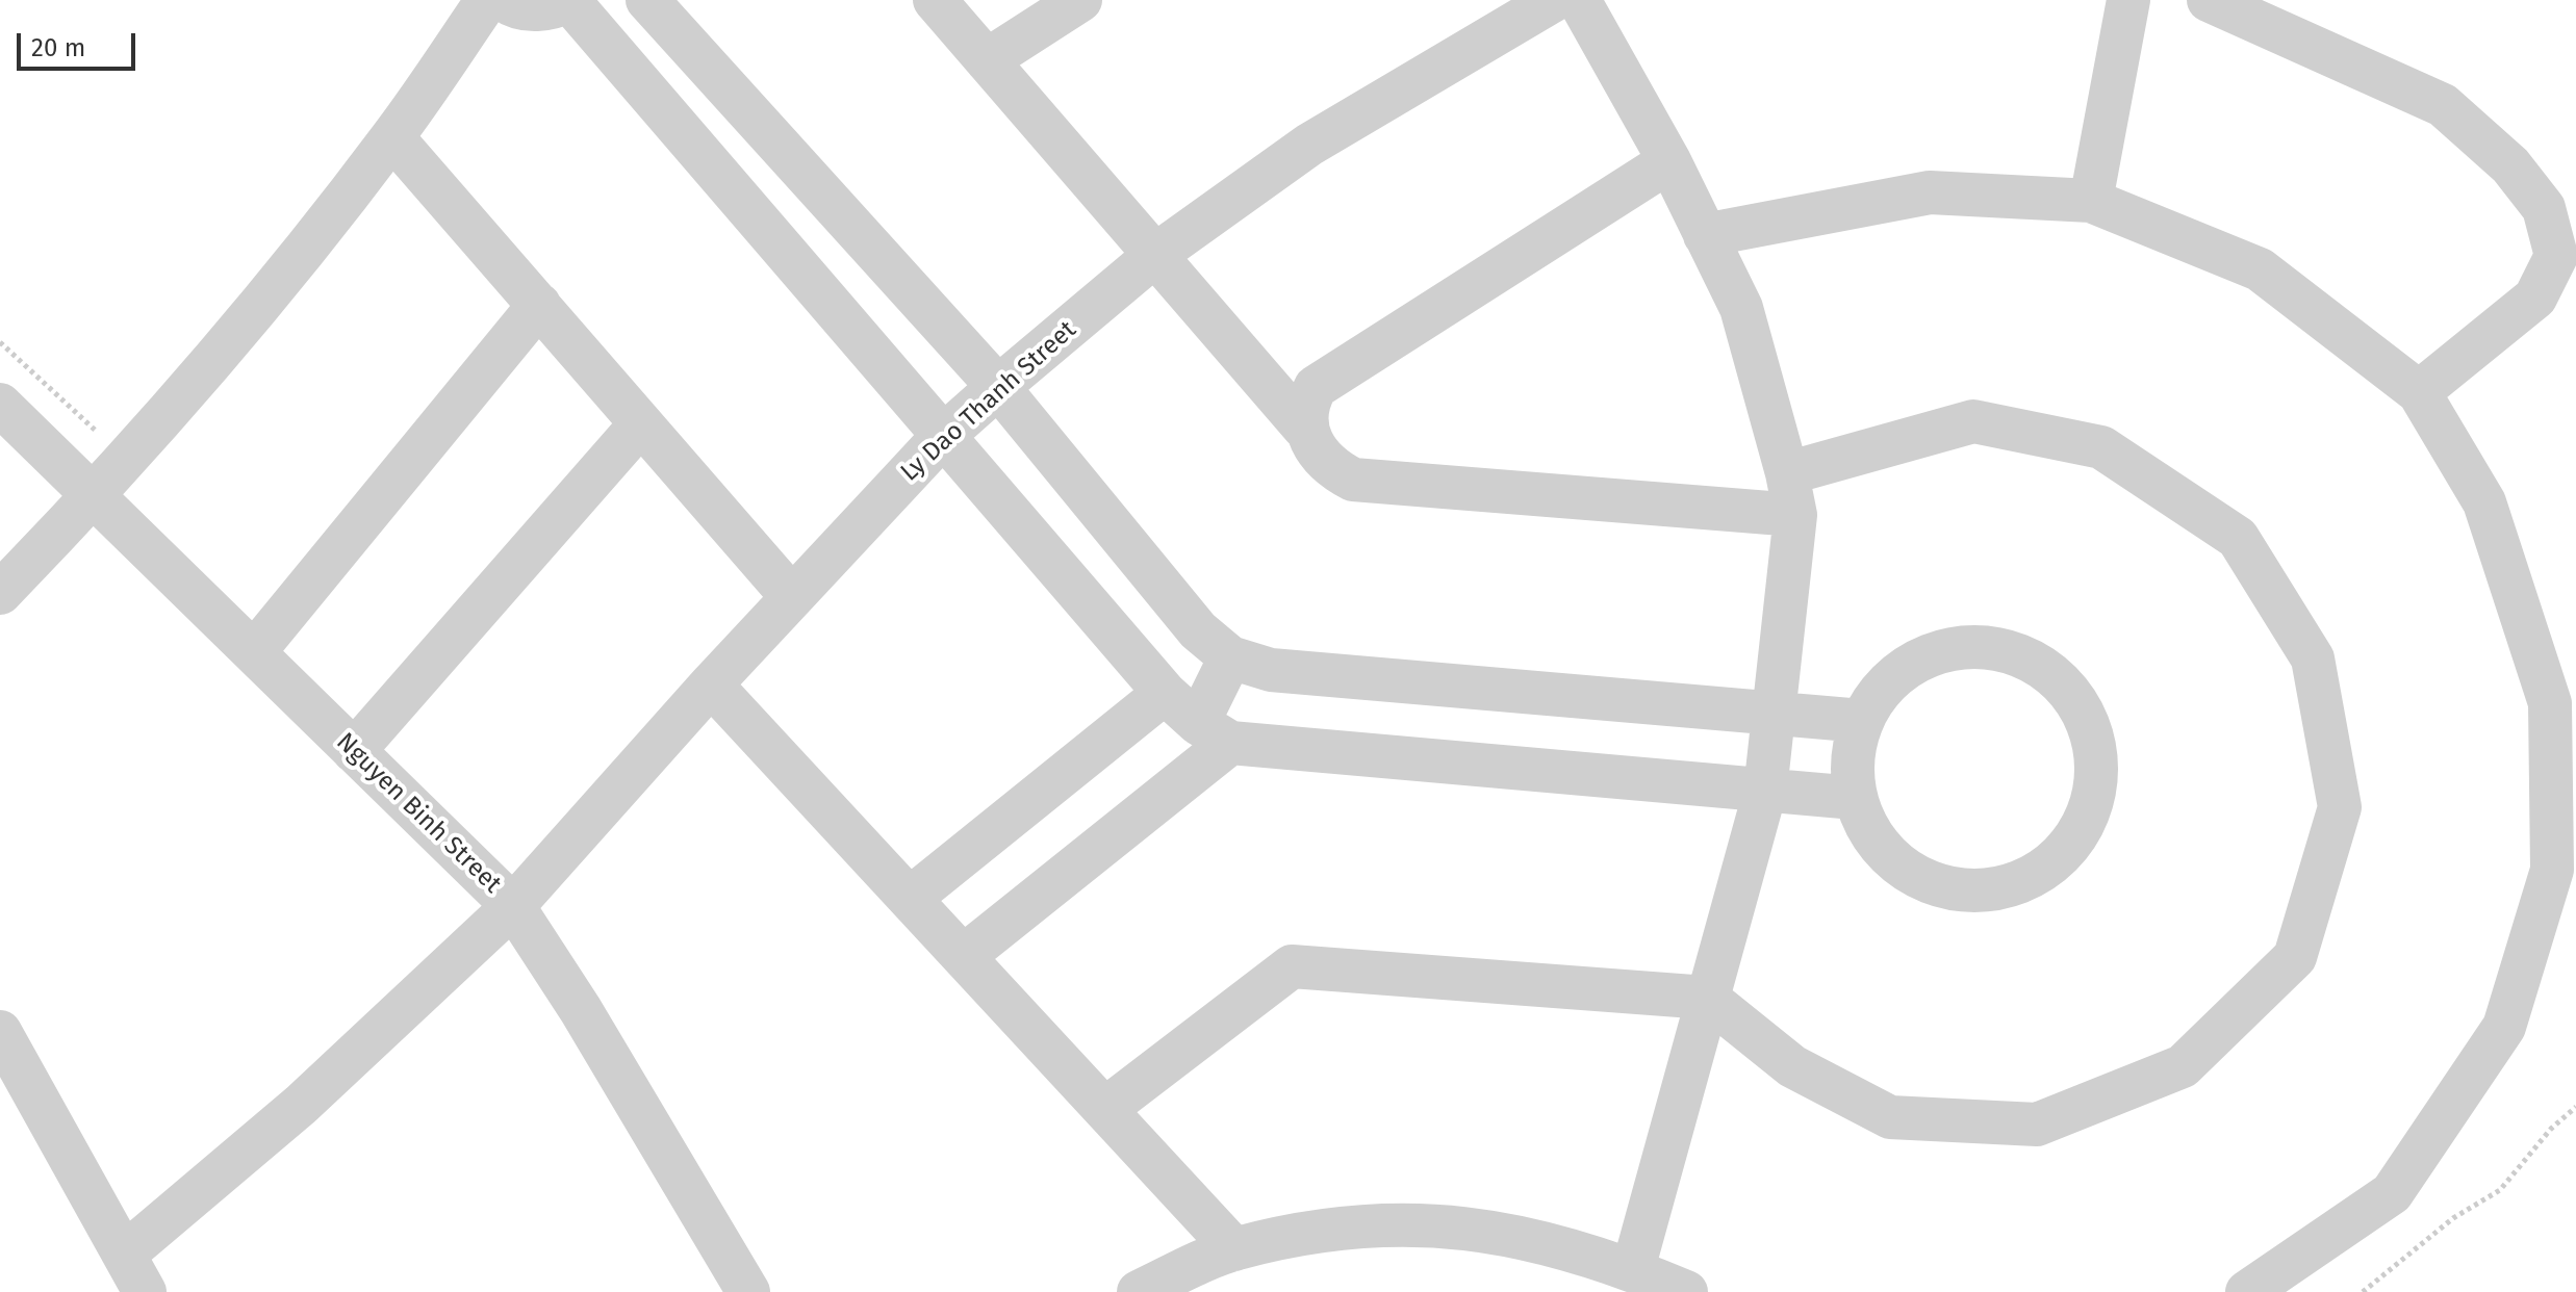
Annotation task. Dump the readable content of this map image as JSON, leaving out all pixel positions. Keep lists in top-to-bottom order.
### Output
{
  "streets": {
    "street": ["Ly Dao Thanh Street", "Nguyen Binh Street"]
  },
  "crossings": [
    ["Ly Dao Thanh Street", "Nguyen Binh Street"]
  ],
  "scale_bar": "20 m"
}
